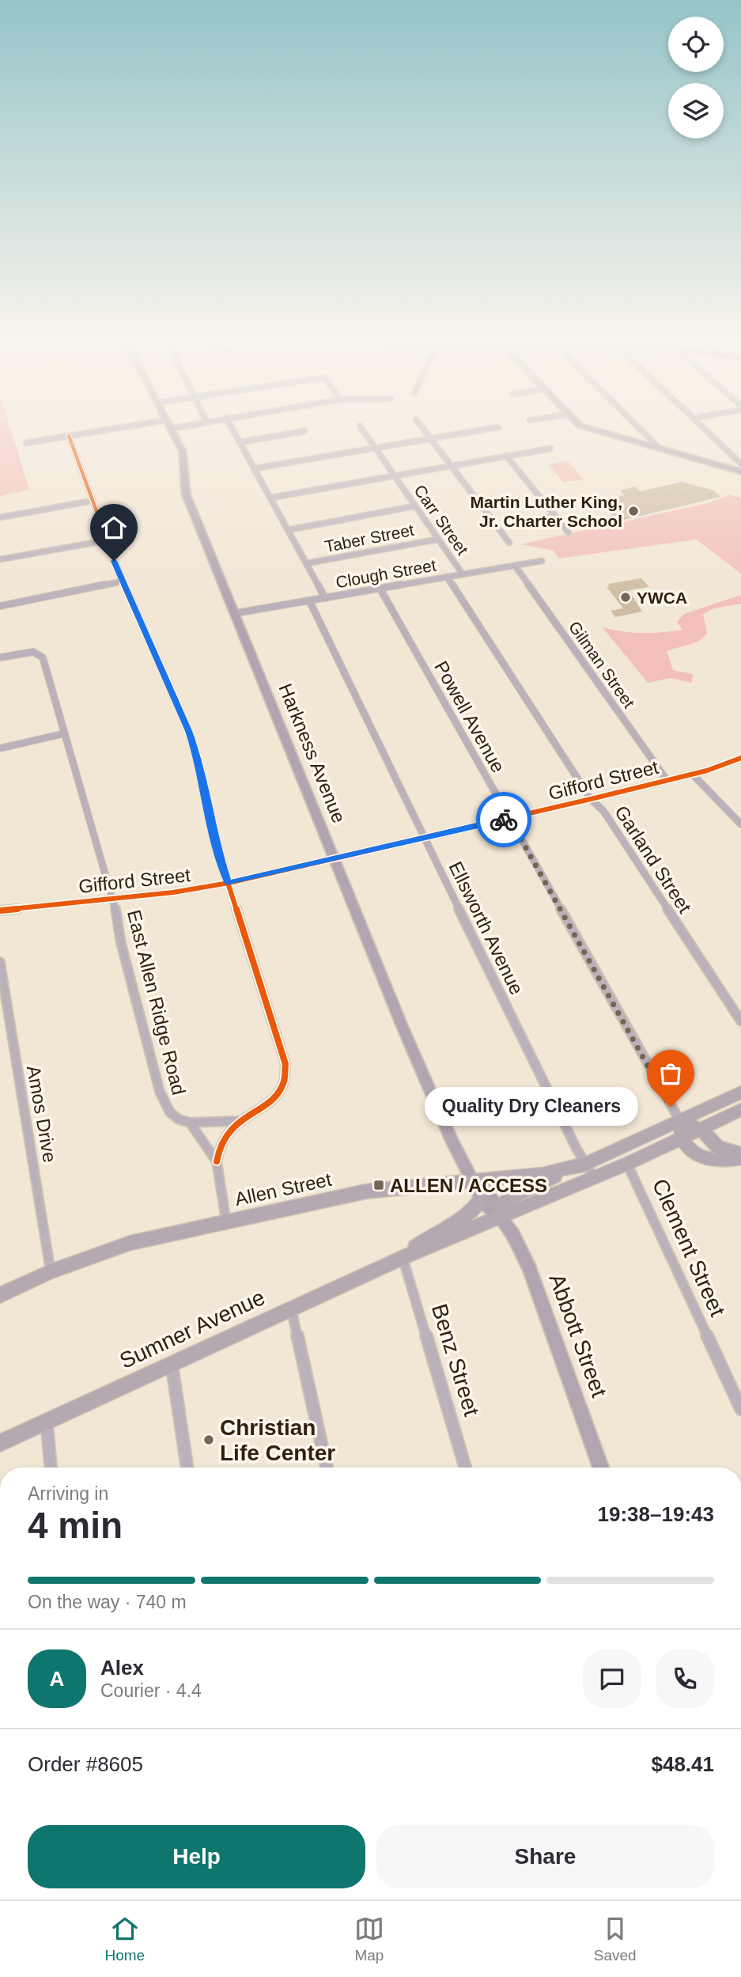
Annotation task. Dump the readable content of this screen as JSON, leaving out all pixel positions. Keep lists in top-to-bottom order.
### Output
{
  "streets": {
    "main road": [
      "Harkness Avenue",
      "Allen Street",
      "Sumner Avenue",
      "Abbott Street"
    ],
    "street": [
      "Carr Street",
      "Taber Street",
      "Clough Street",
      "Gilman Street",
      "Powell Avenue",
      "Gifford Street",
      "Garland Street",
      "Ellsworth Avenue",
      "East Allen Ridge Road",
      "Amos Drive",
      "Clement Street",
      "Benz Street"
    ]
  },
  "crossings": [
    ["Carr Street", "Taber Street"],
    ["Carr Street", "Clough Street"],
    ["Clough Street", "Gilman Street"],
    ["Clough Street", "Powell Avenue"],
    ["Clough Street", "Harkness Avenue"],
    ["Clough Street", "Garland Street"],
    ["Clough Street", "Ellsworth Avenue"],
    ["Gilman Street", "Gifford Street"],
    ["Powell Avenue", "Gifford Street"],
    ["Harkness Avenue", "Gifford Street"],
    ["Harkness Avenue", "Allen Street"],
    ["Harkness Avenue", "Sumner Avenue"],
    ["Harkness Avenue", "Abbott Street"],
    ["Gifford Street", "Garland Street"],
    ["Gifford Street", "Ellsworth Avenue"],
    ["Gifford Street", "East Allen Ridge Road"],
    ["Ellsworth Avenue", "Allen Street"],
    ["Ellsworth Avenue", "Sumner Avenue"],
    ["East Allen Ridge Road", "Allen Street"],
    ["Amos Drive", "Allen Street"],
    ["Clement Street", "Sumner Avenue"],
    ["Sumner Avenue", "Abbott Street"],
    ["Sumner Avenue", "Benz Street"]
  ],
  "places": {
    "other": [
      "Martin Luther King, Jr. Charter School",
      "YWCA",
      "Quality Dry Cleaners",
      "Christian Life Center"
    ],
    "transit": ["ALLEN / ACCESS"]
  },
  "page": {
    "bubble": "Quality Dry Cleaners",
    "heading": ["4 min", "Arriving in", "19:38–19:43"],
    "panel": [
      "Alex",
      "Courier · 4.4",
      "Order #8605",
      "$48.41"
    ],
    "bar": "On the way · 740 m",
    "round": "A",
    "buttons": ["Help", "Share"],
    "tabs": ["Home", "Map", "Saved"]
  }
}
